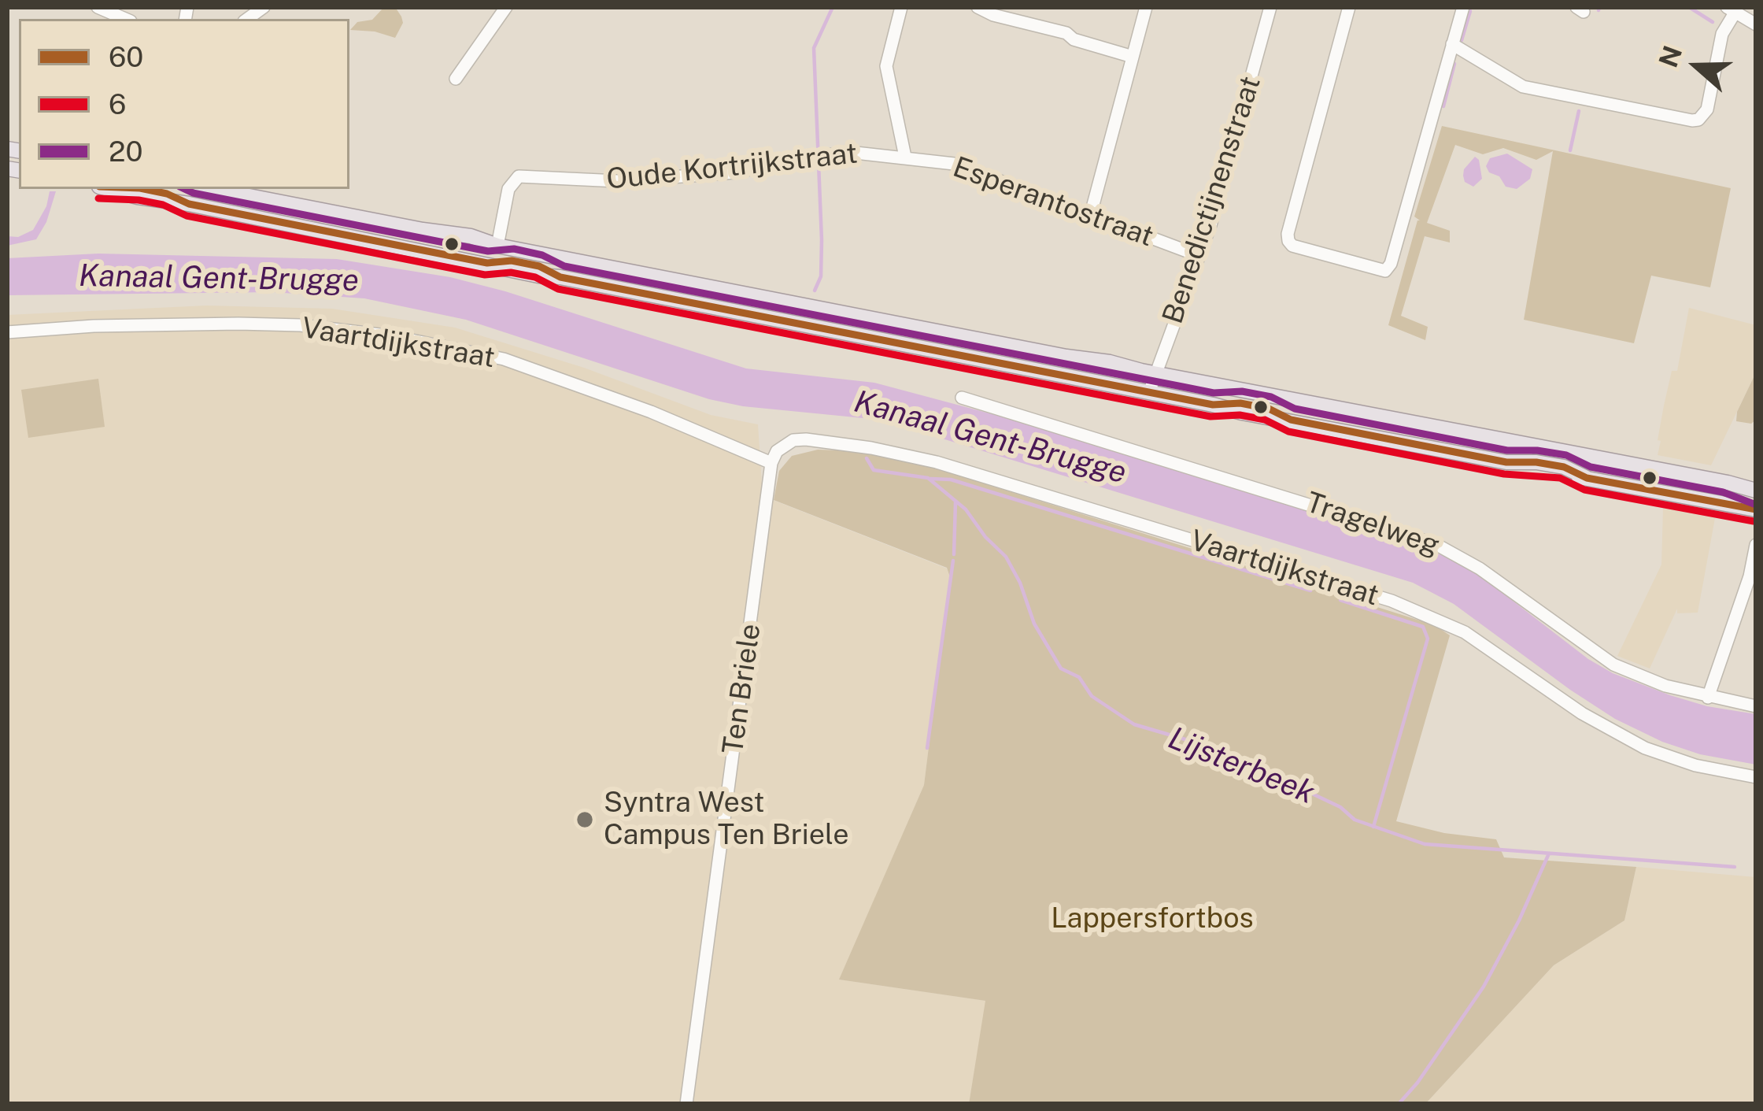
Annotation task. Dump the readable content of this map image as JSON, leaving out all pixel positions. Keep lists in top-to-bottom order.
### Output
{
  "streets": {
    "street": [
      "Oude Kortrijkstraat",
      "Benedictijnenstraat",
      "Esperantostraat",
      "Vaartdijkstraat",
      "Tragelweg",
      "Ten Briele"
    ]
  },
  "crossings": [
    ["Oude Kortrijkstraat", "Esperantostraat"],
    ["Benedictijnenstraat", "Esperantostraat"],
    ["Vaartdijkstraat", "Ten Briele"]
  ],
  "water": ["Kanaal Gent-Brugge", "Lijsterbeek"],
  "parks": ["Lappersfortbos"],
  "places": ["Syntra West Campus Ten Briele"],
  "lines": ["transit line 60", "transit line 20", "transit line 6"],
  "legend": ["60", "6", "20"],
  "north": "left"
}
